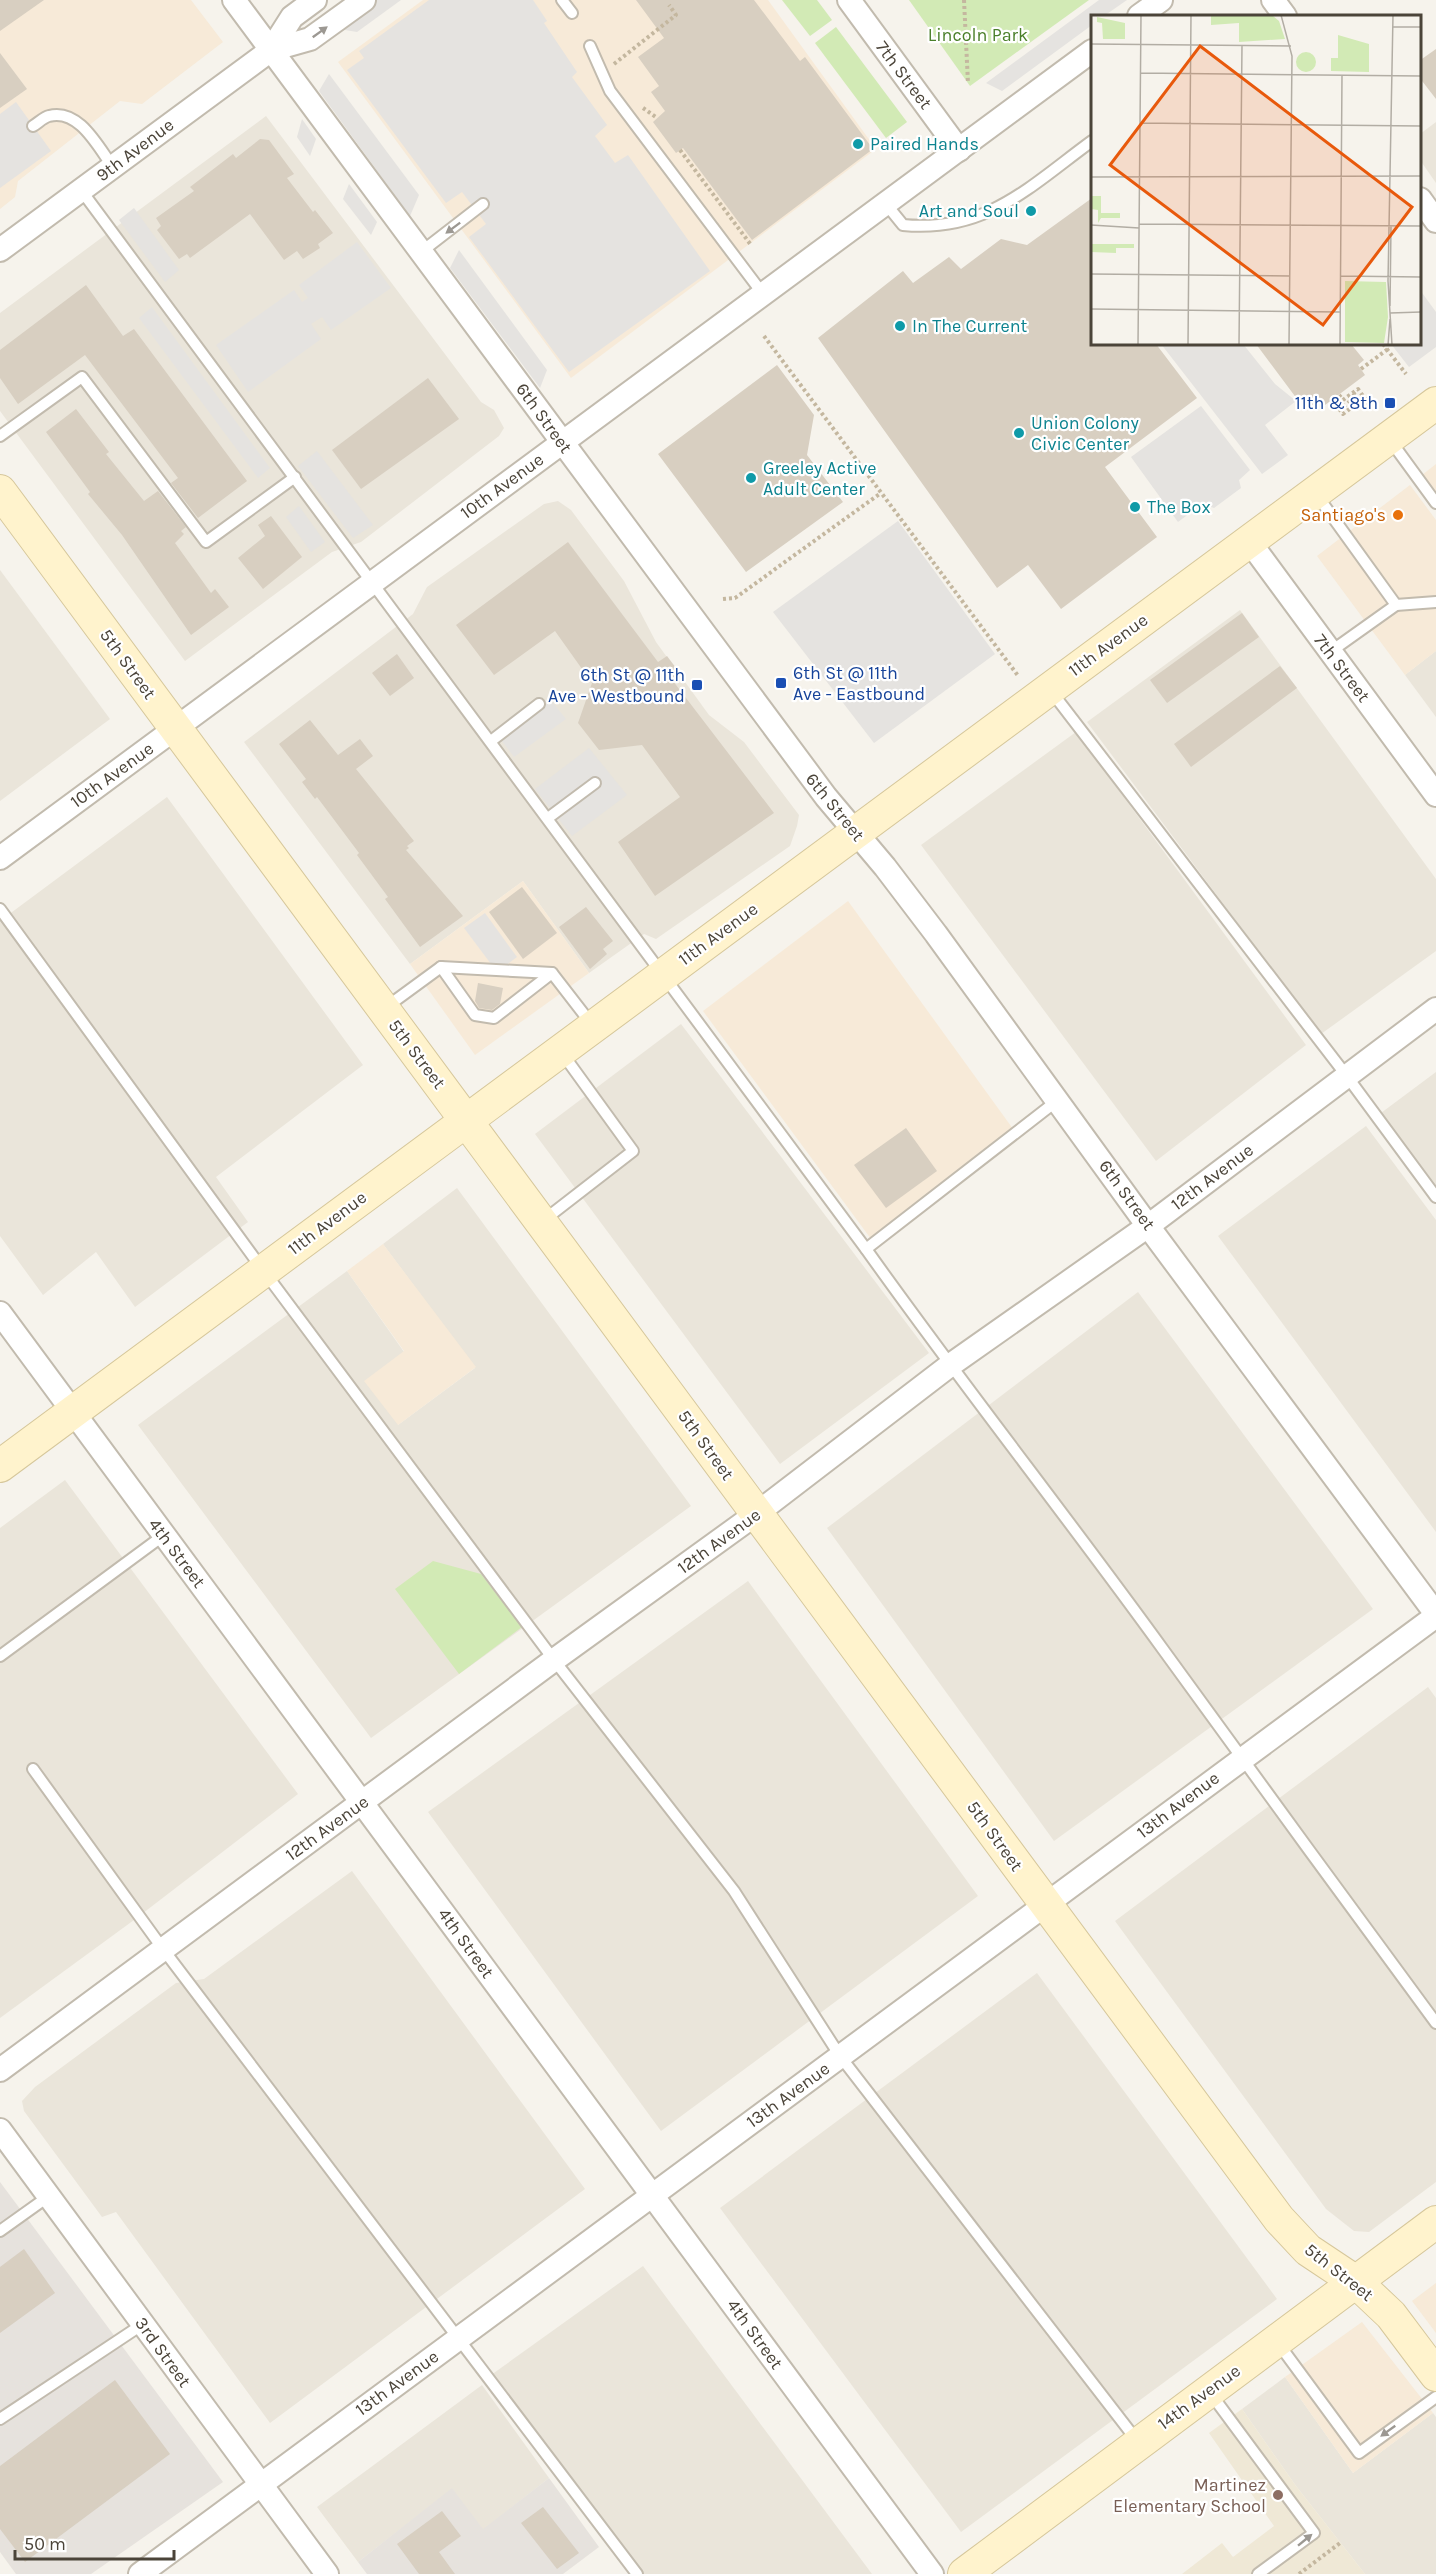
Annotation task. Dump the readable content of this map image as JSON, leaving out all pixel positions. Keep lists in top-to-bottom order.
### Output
{
  "streets": {
    "main road": ["11th Avenue", "5th Street", "14th Avenue"],
    "street": [
      "7th Street",
      "9th Avenue",
      "6th Street",
      "10th Avenue",
      "12th Avenue",
      "4th Street",
      "13th Avenue",
      "3rd Street"
    ]
  },
  "crossings": [
    ["7th Street", "10th Avenue"],
    ["7th Street", "11th Avenue"],
    ["9th Avenue", "6th Street"],
    ["6th Street", "10th Avenue"],
    ["6th Street", "11th Avenue"],
    ["6th Street", "12th Avenue"],
    ["6th Street", "13th Avenue"],
    ["10th Avenue", "5th Street"],
    ["11th Avenue", "5th Street"],
    ["11th Avenue", "4th Street"],
    ["5th Street", "12th Avenue"],
    ["5th Street", "13th Avenue"],
    ["5th Street", "14th Avenue"],
    ["12th Avenue", "4th Street"],
    ["4th Street", "13th Avenue"],
    ["13th Avenue", "3rd Street"]
  ],
  "parks": ["Lincoln Park"],
  "places": {
    "other": [
      "Paired Hands",
      "Art and Soul",
      "In The Current",
      "Union Colony Civic Center",
      "Greeley Active Adult Center",
      "The Box",
      "Santiago's",
      "Martinez Elementary School"
    ],
    "transit": ["11th & 8th", "6th St @ 11th Ave - Eastbound", "6th St @ 11th Ave - Westbound"]
  },
  "scale_bar": "50 m"
}
